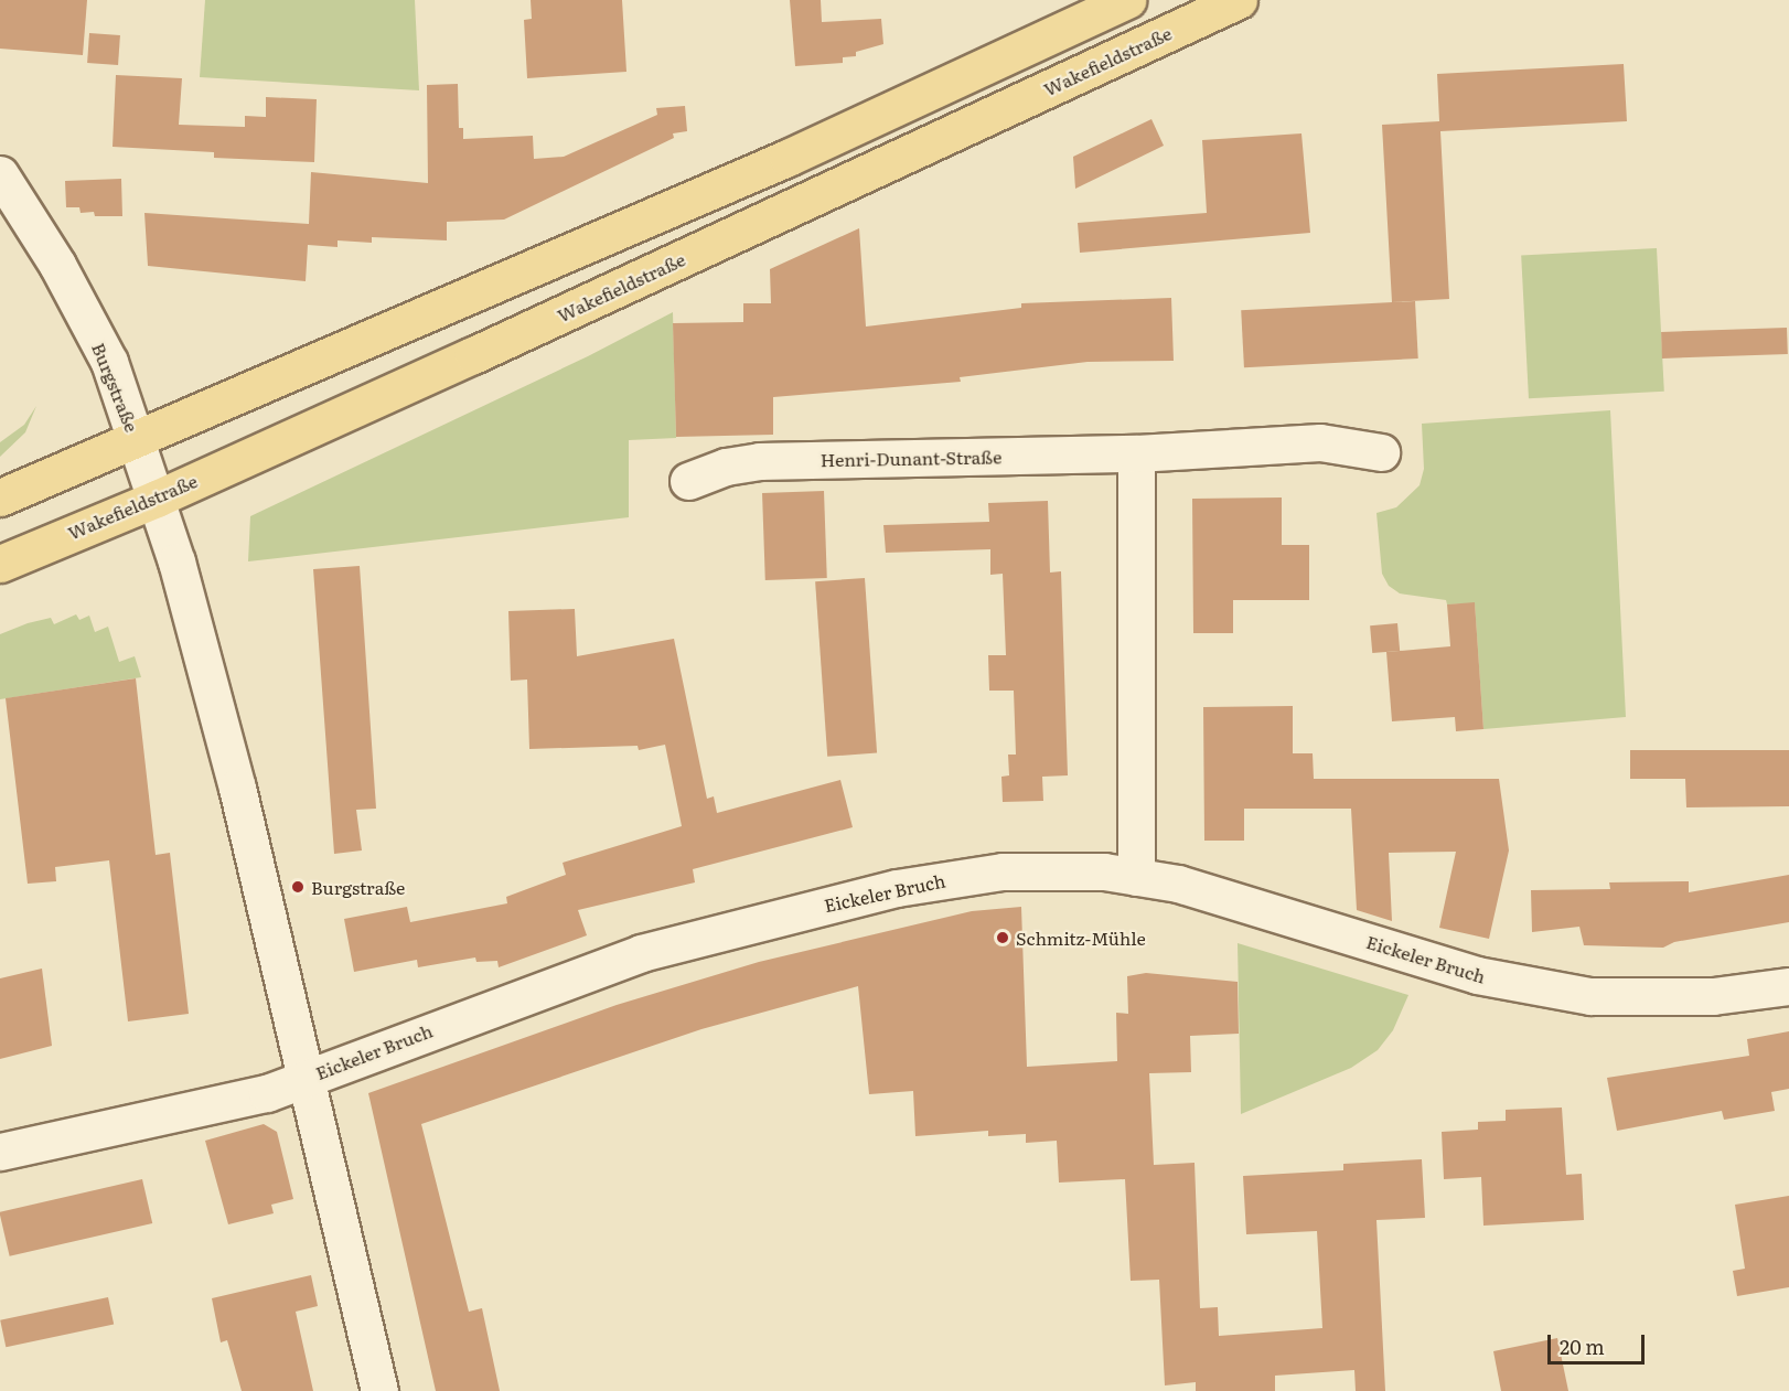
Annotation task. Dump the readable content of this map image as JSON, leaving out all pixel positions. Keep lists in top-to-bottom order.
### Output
{
  "streets": {
    "main road": ["Wakefieldstraße"],
    "street": ["Burgstraße", "Henri-Dunant-Straße", "Eickeler Bruch"]
  },
  "crossings": [
    ["Wakefieldstraße", "Burgstraße"],
    ["Burgstraße", "Eickeler Bruch"]
  ],
  "places": ["Burgstraße", "Schmitz-Mühle"],
  "scale_bar": "20 m"
}
